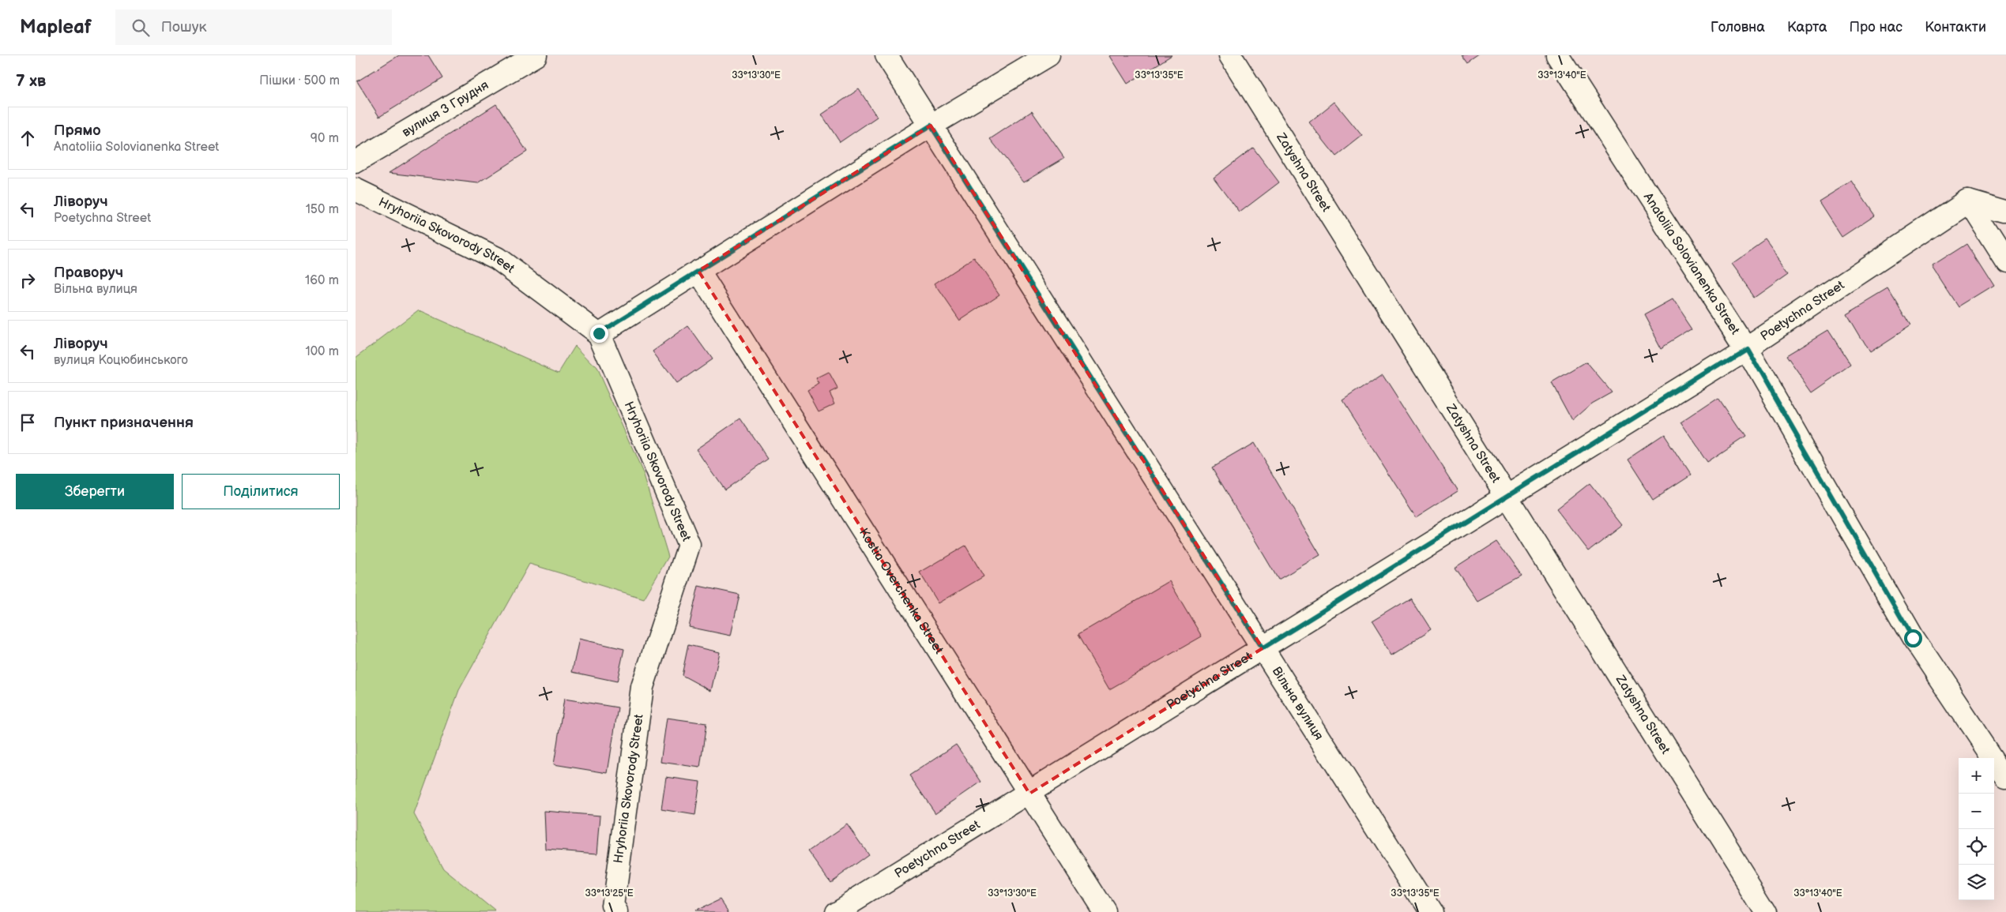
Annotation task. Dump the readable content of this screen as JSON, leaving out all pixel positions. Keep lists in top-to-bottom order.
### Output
{
  "streets": {
    "street": [
      "вулиця 3 Грудня",
      "Zatyshna Street",
      "Hryhoriia Skovorody Street",
      "Anatoliia Solovianenka Street",
      "Poetychna Street",
      "Kostia Overchenka Street",
      "Вільна вулиця"
    ]
  },
  "crossings": [
    ["Zatyshna Street", "Poetychna Street"],
    ["Anatoliia Solovianenka Street", "Poetychna Street"],
    ["Poetychna Street", "Kostia Overchenka Street"],
    ["Poetychna Street", "Вільна вулиця"]
  ],
  "page": {
    "header": "Mapleaf",
    "search": "Пошук",
    "nav": [
      "Головна",
      "Карта",
      "Про нас",
      "Контакти"
    ],
    "heading": ["7 хв", "Пішки · 500 m"],
    "list": [
      ["Прямо", "Anatoliia Solovianenka Street", "90 m"],
      ["Ліворуч", "Poetychna Street", "150 m"],
      ["Праворуч", "Вільна вулиця", "160 m"],
      ["Ліворуч", "вулиця Коцюбинського", "100 m"],
      "Пункт призначення"
    ],
    "buttons": ["Зберегти", "Поділитися"],
    "map_buttons": ["+", "−"]
  },
  "coordinates": [
    "33°13'30\"E",
    "33°13'35\"E",
    "33°13'40\"E",
    "33°13'25\"E"
  ]
}
